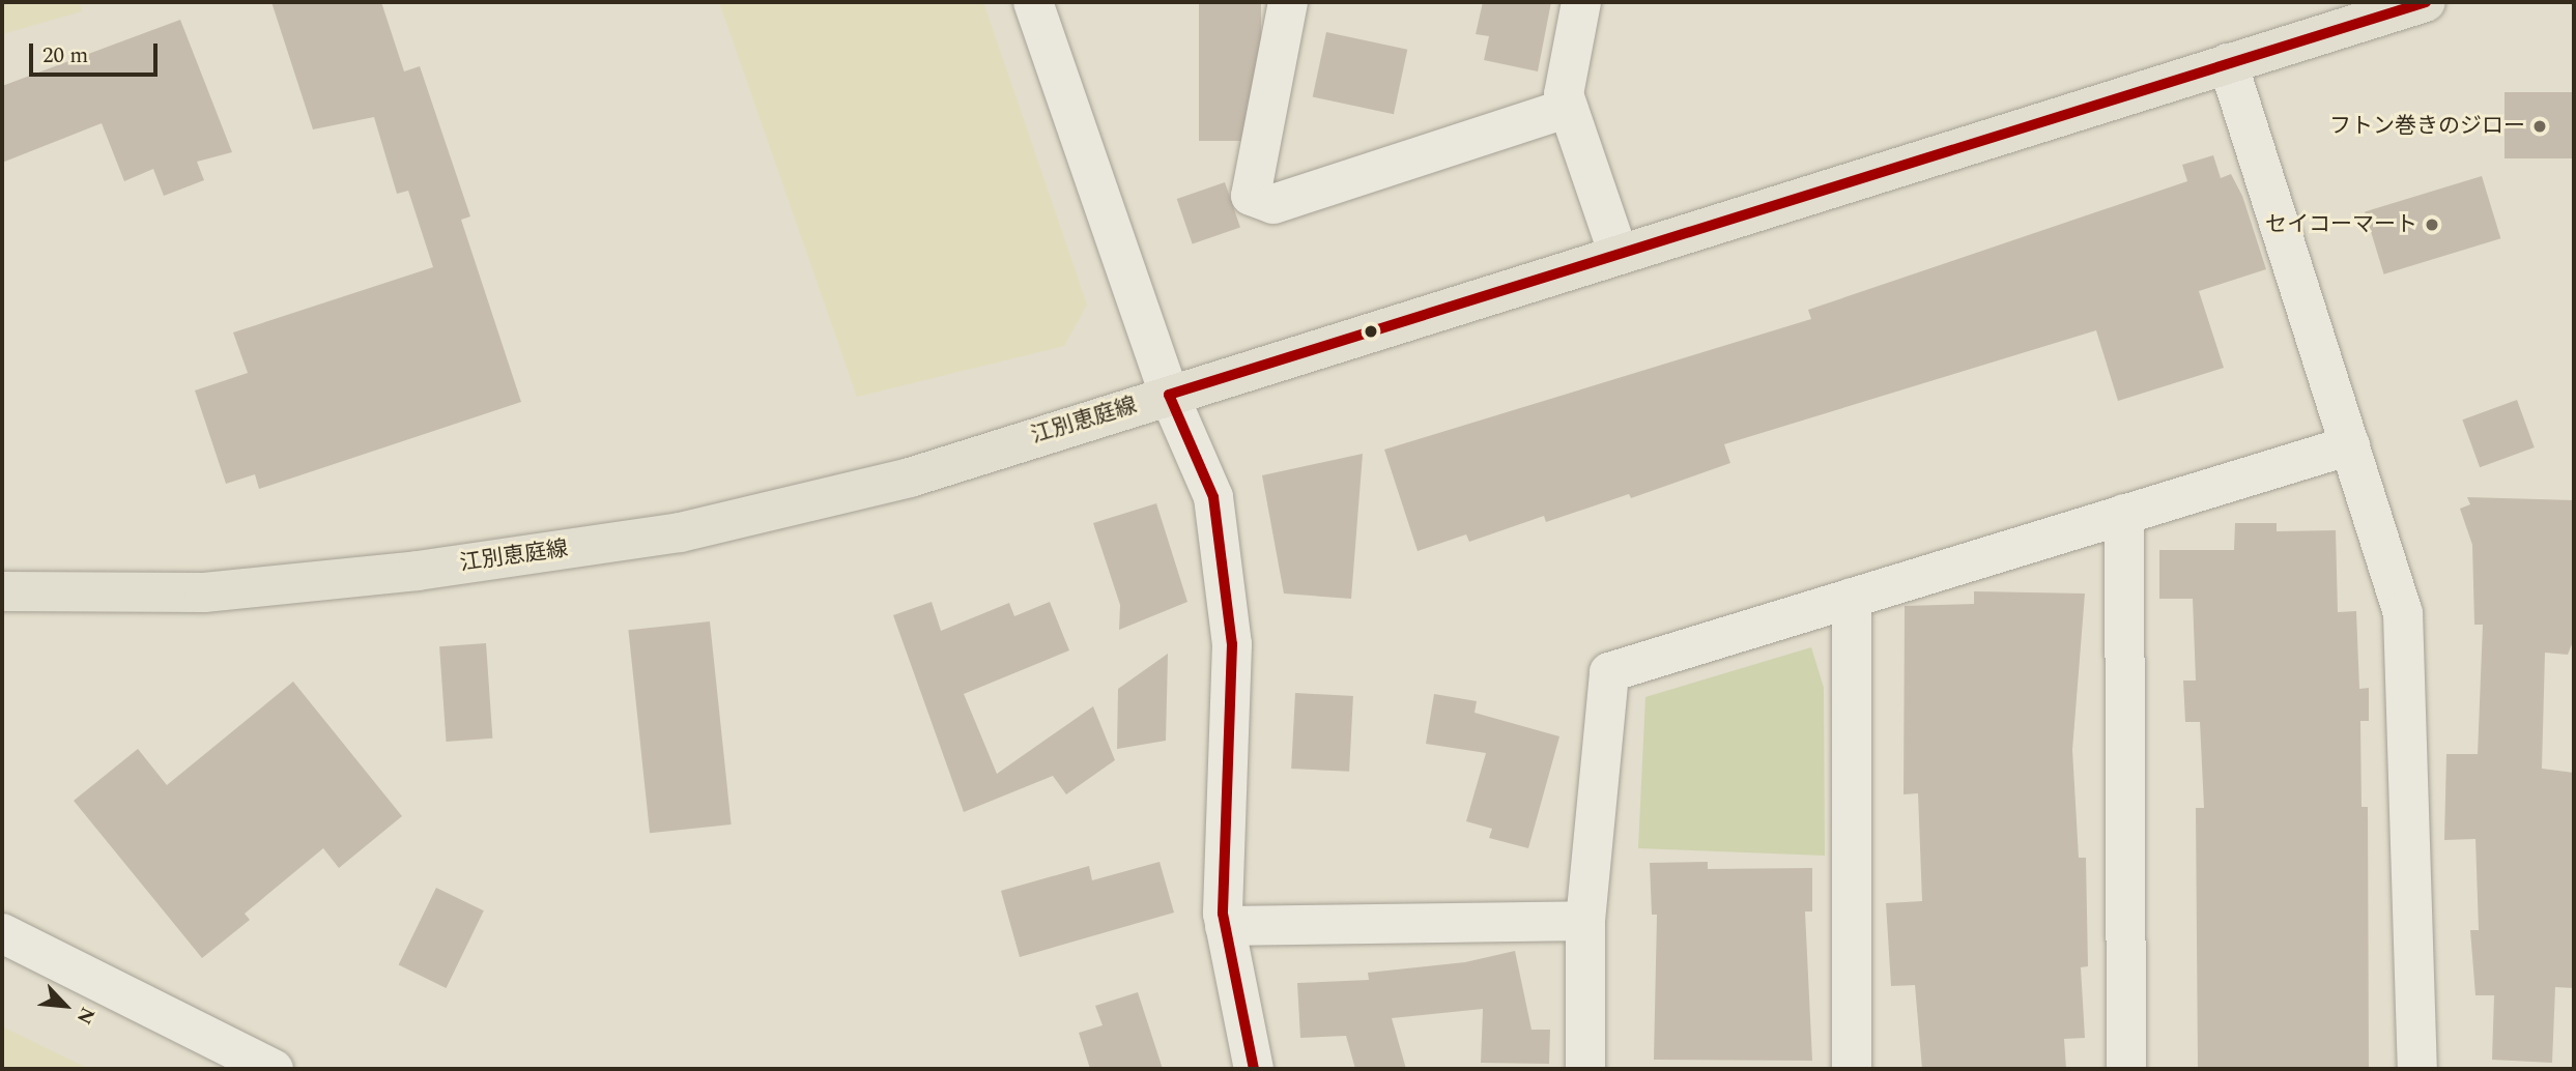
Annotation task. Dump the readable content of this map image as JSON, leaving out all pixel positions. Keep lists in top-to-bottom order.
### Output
{
  "streets": {
    "main road": ["江別恵庭線"]
  },
  "places": ["フトン巻きのジロー", "セイコーマート"],
  "scale_bar": "20 m",
  "north": "bottom right"
}
